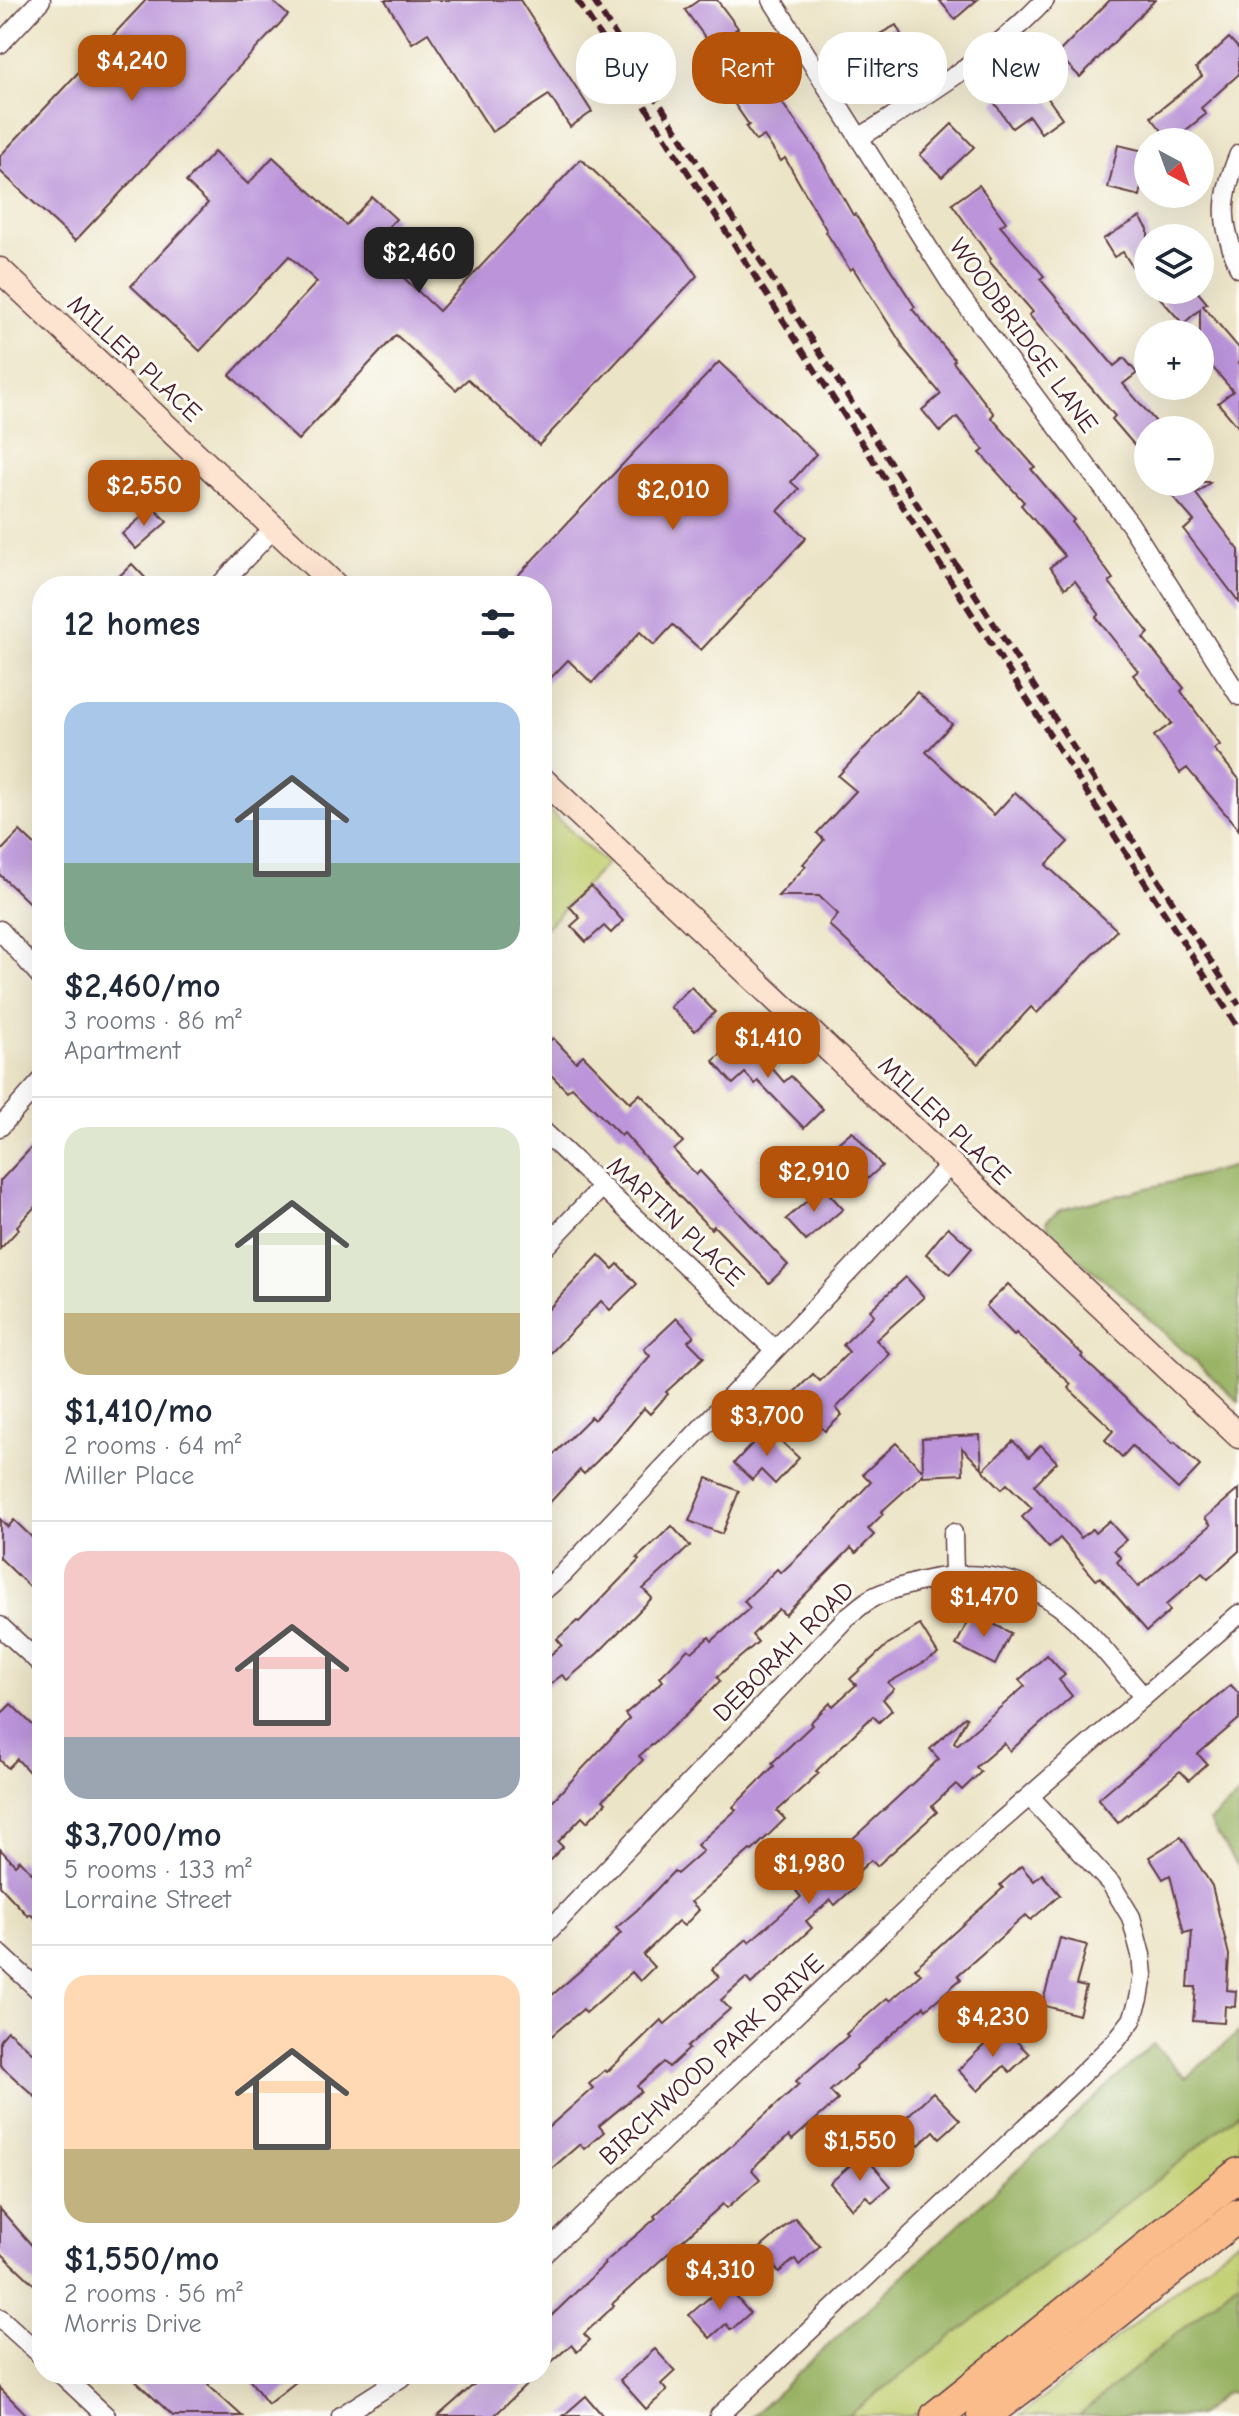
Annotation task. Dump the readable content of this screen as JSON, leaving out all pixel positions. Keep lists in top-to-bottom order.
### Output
{
  "streets": {
    "street": [
      "WOODBRIDGE LANE",
      "MILLER PLACE",
      "MARTIN PLACE",
      "DEBORAH ROAD",
      "BIRCHWOOD PARK DRIVE"
    ]
  },
  "crossings": [
    ["DEBORAH ROAD", "BIRCHWOOD PARK DRIVE"]
  ],
  "north": "bottom right",
  "page": {
    "chip": [
      "Buy",
      "Rent",
      "Filters",
      "New"
    ],
    "price": [
      "$4,240",
      "$2,460",
      "$2,550",
      "$2,010",
      "$1,410",
      "$2,910",
      "$3,700",
      "$1,470",
      "$1,980",
      "$4,230",
      "$1,550",
      "$4,310"
    ],
    "map_buttons": ["+", "−"],
    "heading": "12 homes",
    "list": [
      {
        "name": "$2,460/mo",
        "note": "3 rooms · 86 m² · Apartment"
      },
      {
        "name": "$1,410/mo",
        "note": "2 rooms · 64 m² · Miller Place"
      },
      {
        "name": "$3,700/mo",
        "note": "5 rooms · 133 m² · Lorraine Street"
      },
      {
        "name": "$1,550/mo",
        "note": "2 rooms · 56 m² · Morris Drive"
      }
    ]
  }
}
